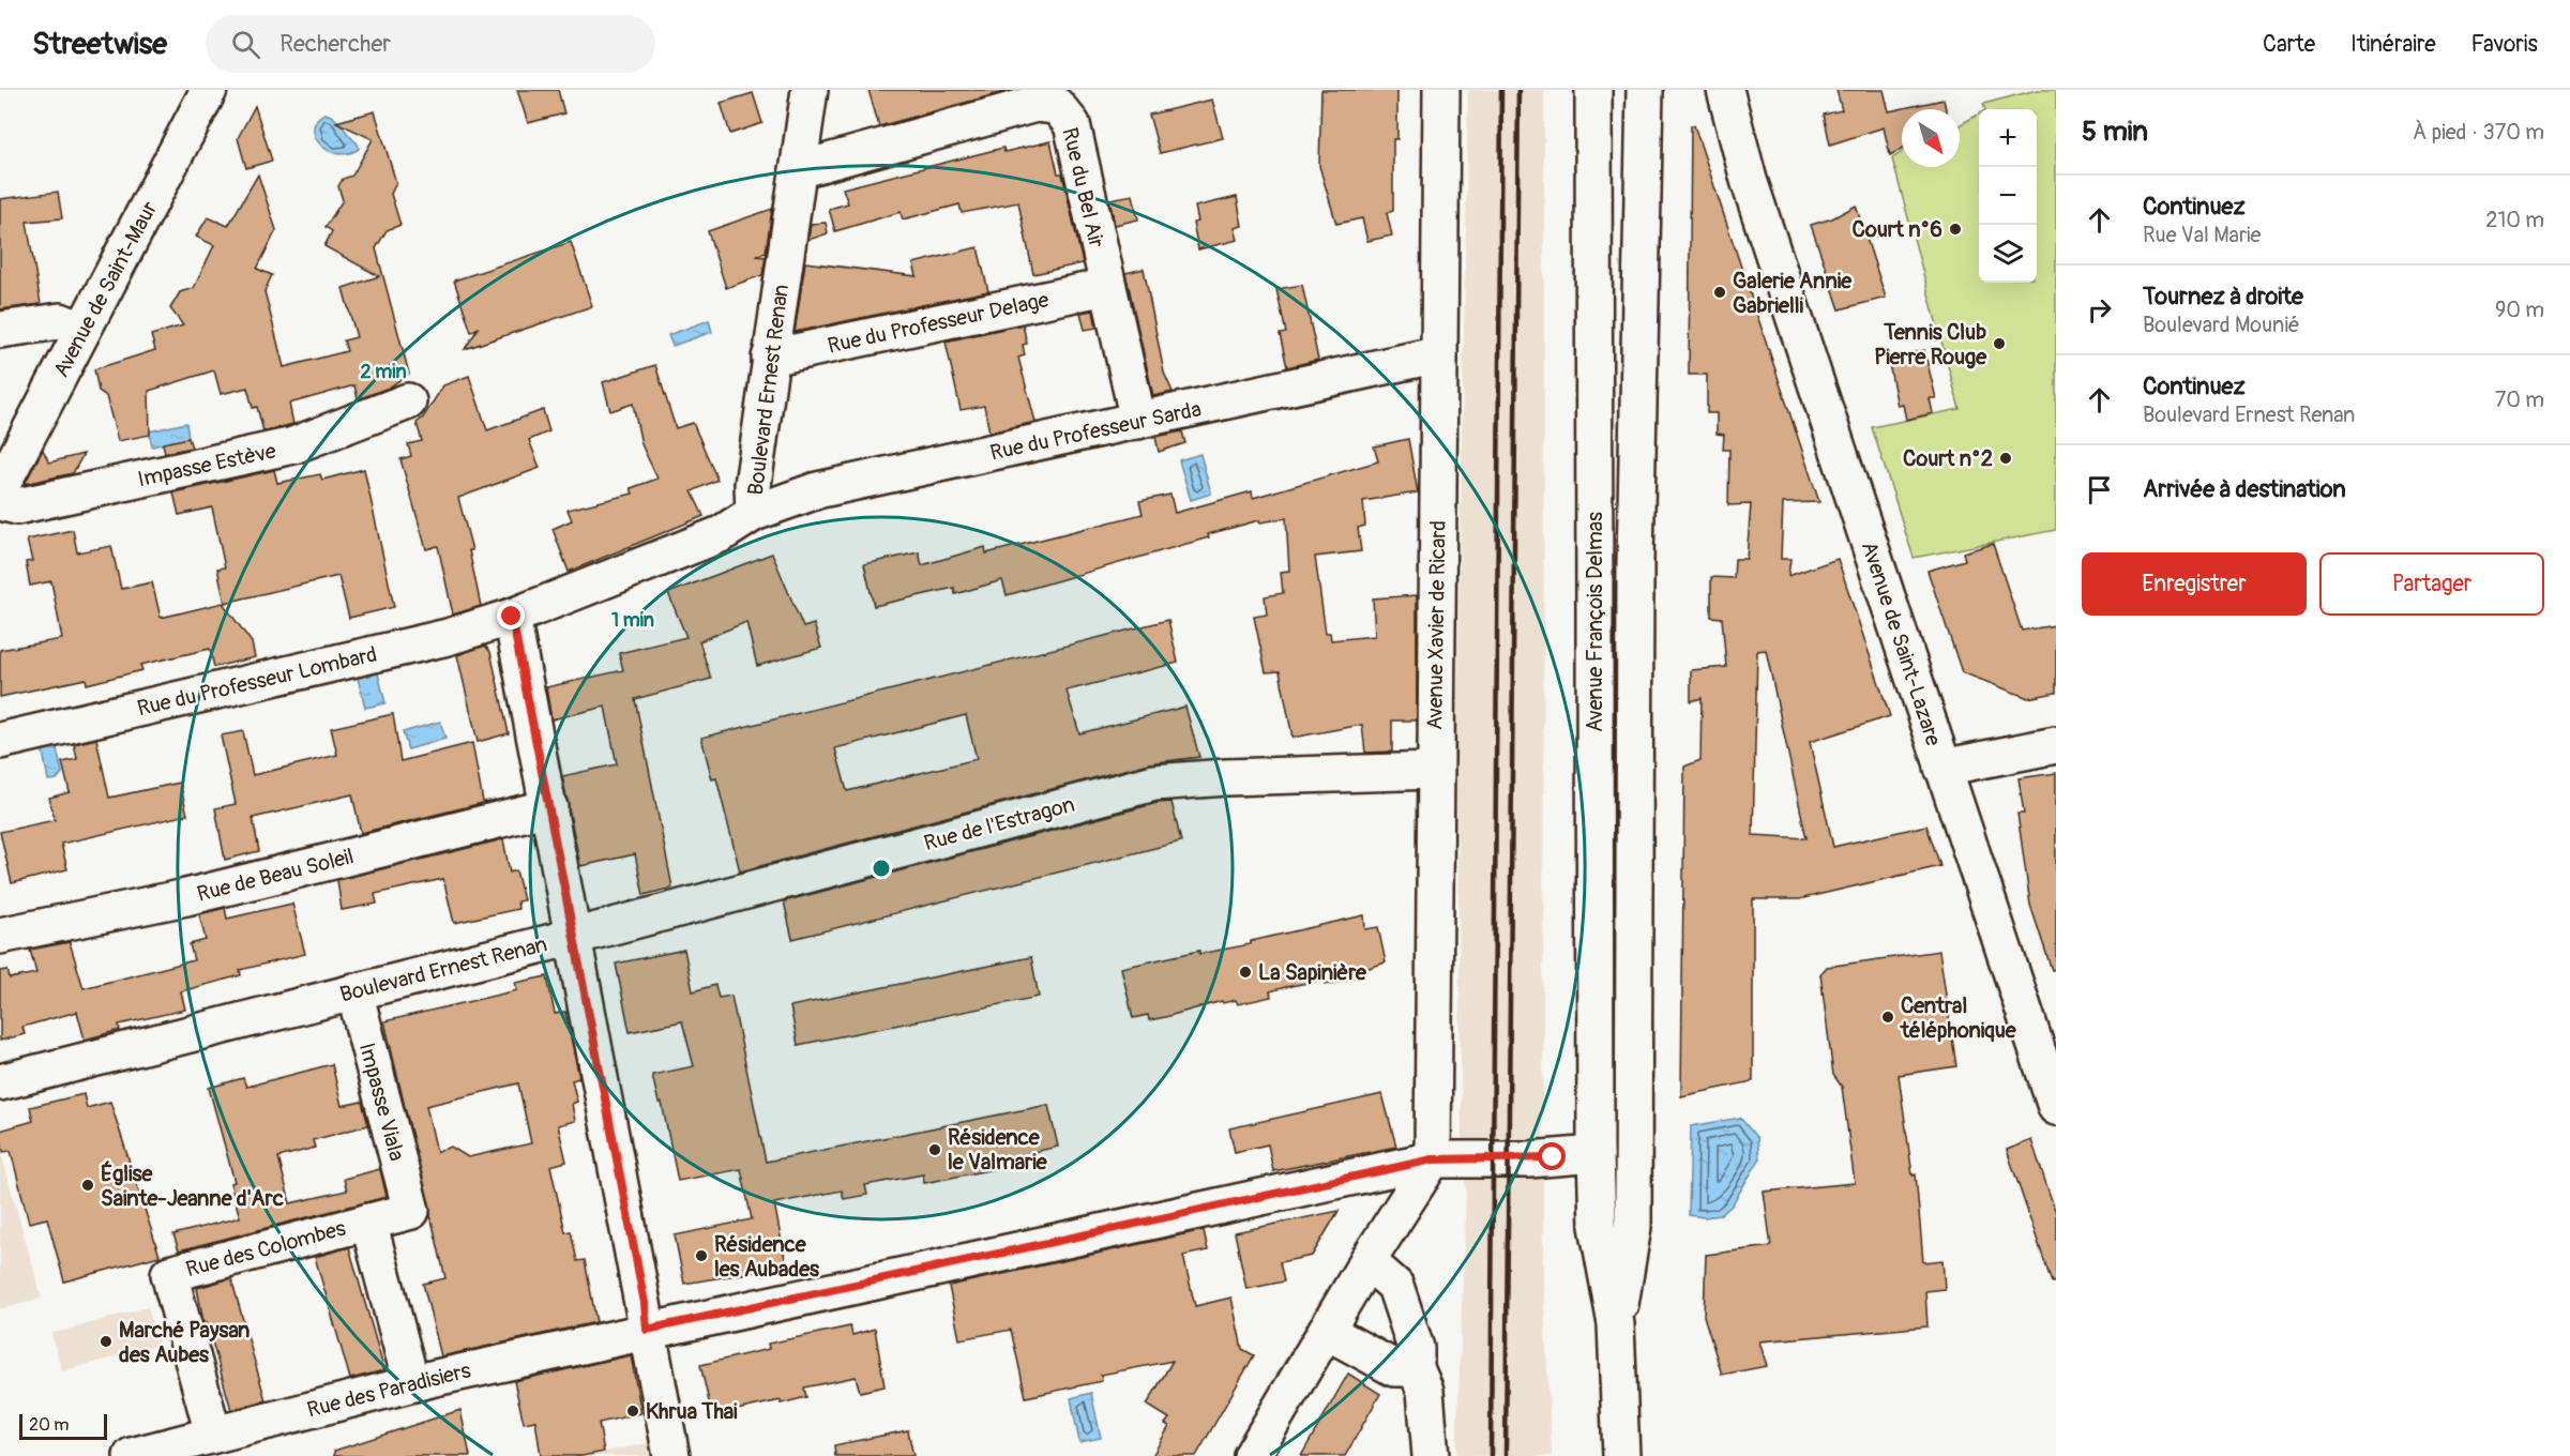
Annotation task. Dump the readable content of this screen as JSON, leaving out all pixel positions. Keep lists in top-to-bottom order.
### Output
{
  "streets": {
    "street": [
      "Rue du Bel Air",
      "Avenue de Saint-Maur",
      "Rue du Professeur Delage",
      "Boulevard Ernest Renan",
      "Rue du Professeur Sarda",
      "Impasse Estève",
      "Avenue François Delmas",
      "Avenue Xavier de Ricard",
      "Avenue de Saint-Lazare",
      "Rue du Professeur Lombard",
      "Rue de l'Estragon",
      "Rue de Beau Soleil",
      "Impasse Viala",
      "Rue des Colombes",
      "Rue des Paradisiers"
    ]
  },
  "crossings": [
    ["Rue du Bel Air", "Rue du Professeur Delage"],
    ["Rue du Bel Air", "Boulevard Ernest Renan"],
    ["Rue du Bel Air", "Rue du Professeur Sarda"],
    ["Rue du Professeur Delage", "Boulevard Ernest Renan"],
    ["Boulevard Ernest Renan", "Rue du Professeur Sarda"],
    ["Boulevard Ernest Renan", "Rue du Professeur Lombard"],
    ["Boulevard Ernest Renan", "Rue de l'Estragon"],
    ["Boulevard Ernest Renan", "Rue de Beau Soleil"],
    ["Boulevard Ernest Renan", "Impasse Viala"],
    ["Rue du Professeur Sarda", "Avenue Xavier de Ricard"],
    ["Avenue François Delmas", "Rue des Paradisiers"],
    ["Avenue Xavier de Ricard", "Rue de l'Estragon"],
    ["Avenue Xavier de Ricard", "Rue des Paradisiers"],
    ["Impasse Viala", "Rue des Colombes"],
    ["Rue des Colombes", "Rue des Paradisiers"]
  ],
  "places": [
    "Court n°6",
    "Galerie Annie Gabrielli",
    "Tennis Club Pierre Rouge",
    "Court n°2",
    "La Sapinière",
    "Central téléphonique",
    "Résidence le Valmarie",
    "Église Sainte-Jeanne d'Arc",
    "Résidence les Aubades",
    "Marché Paysan des Aubes",
    "Khrua Thai"
  ],
  "scale_bar": "20 m",
  "north": "bottom right",
  "page": {
    "header": "Streetwise",
    "search": "Rechercher",
    "nav": ["Carte", "Itinéraire", "Favoris"],
    "heading": ["5 min", "À pied · 370 m"],
    "map_buttons": ["+", "−"],
    "list": [
      ["Continuez", "Rue Val Marie", "210 m"],
      ["Tournez à droite", "Boulevard Mounié", "90 m"],
      ["Continuez", "Boulevard Ernest Renan", "70 m"],
      "Arrivée à destination"
    ],
    "buttons": ["Enregistrer", "Partager"],
    "scale": "20 m"
  },
  "rings": ["2 min", "1 min"]
}
